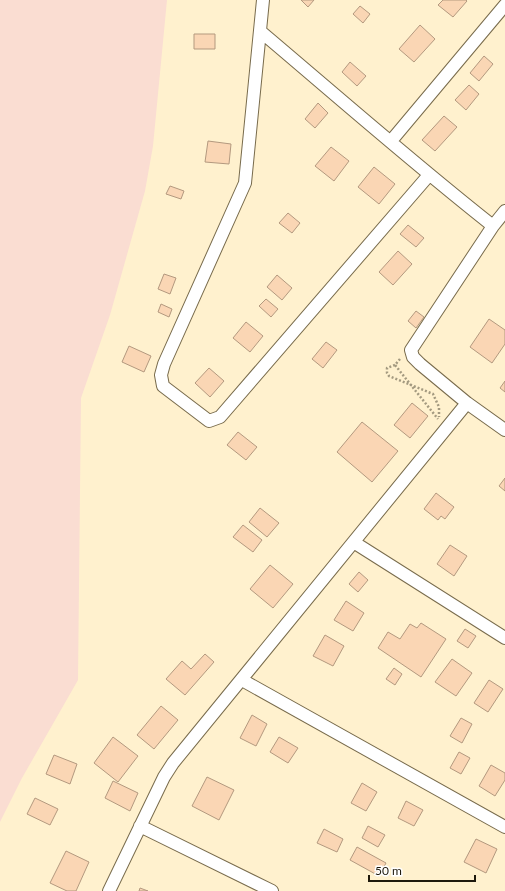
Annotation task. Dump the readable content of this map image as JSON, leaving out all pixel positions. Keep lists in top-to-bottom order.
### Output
{
  "scale_bar": "50 m"
}
